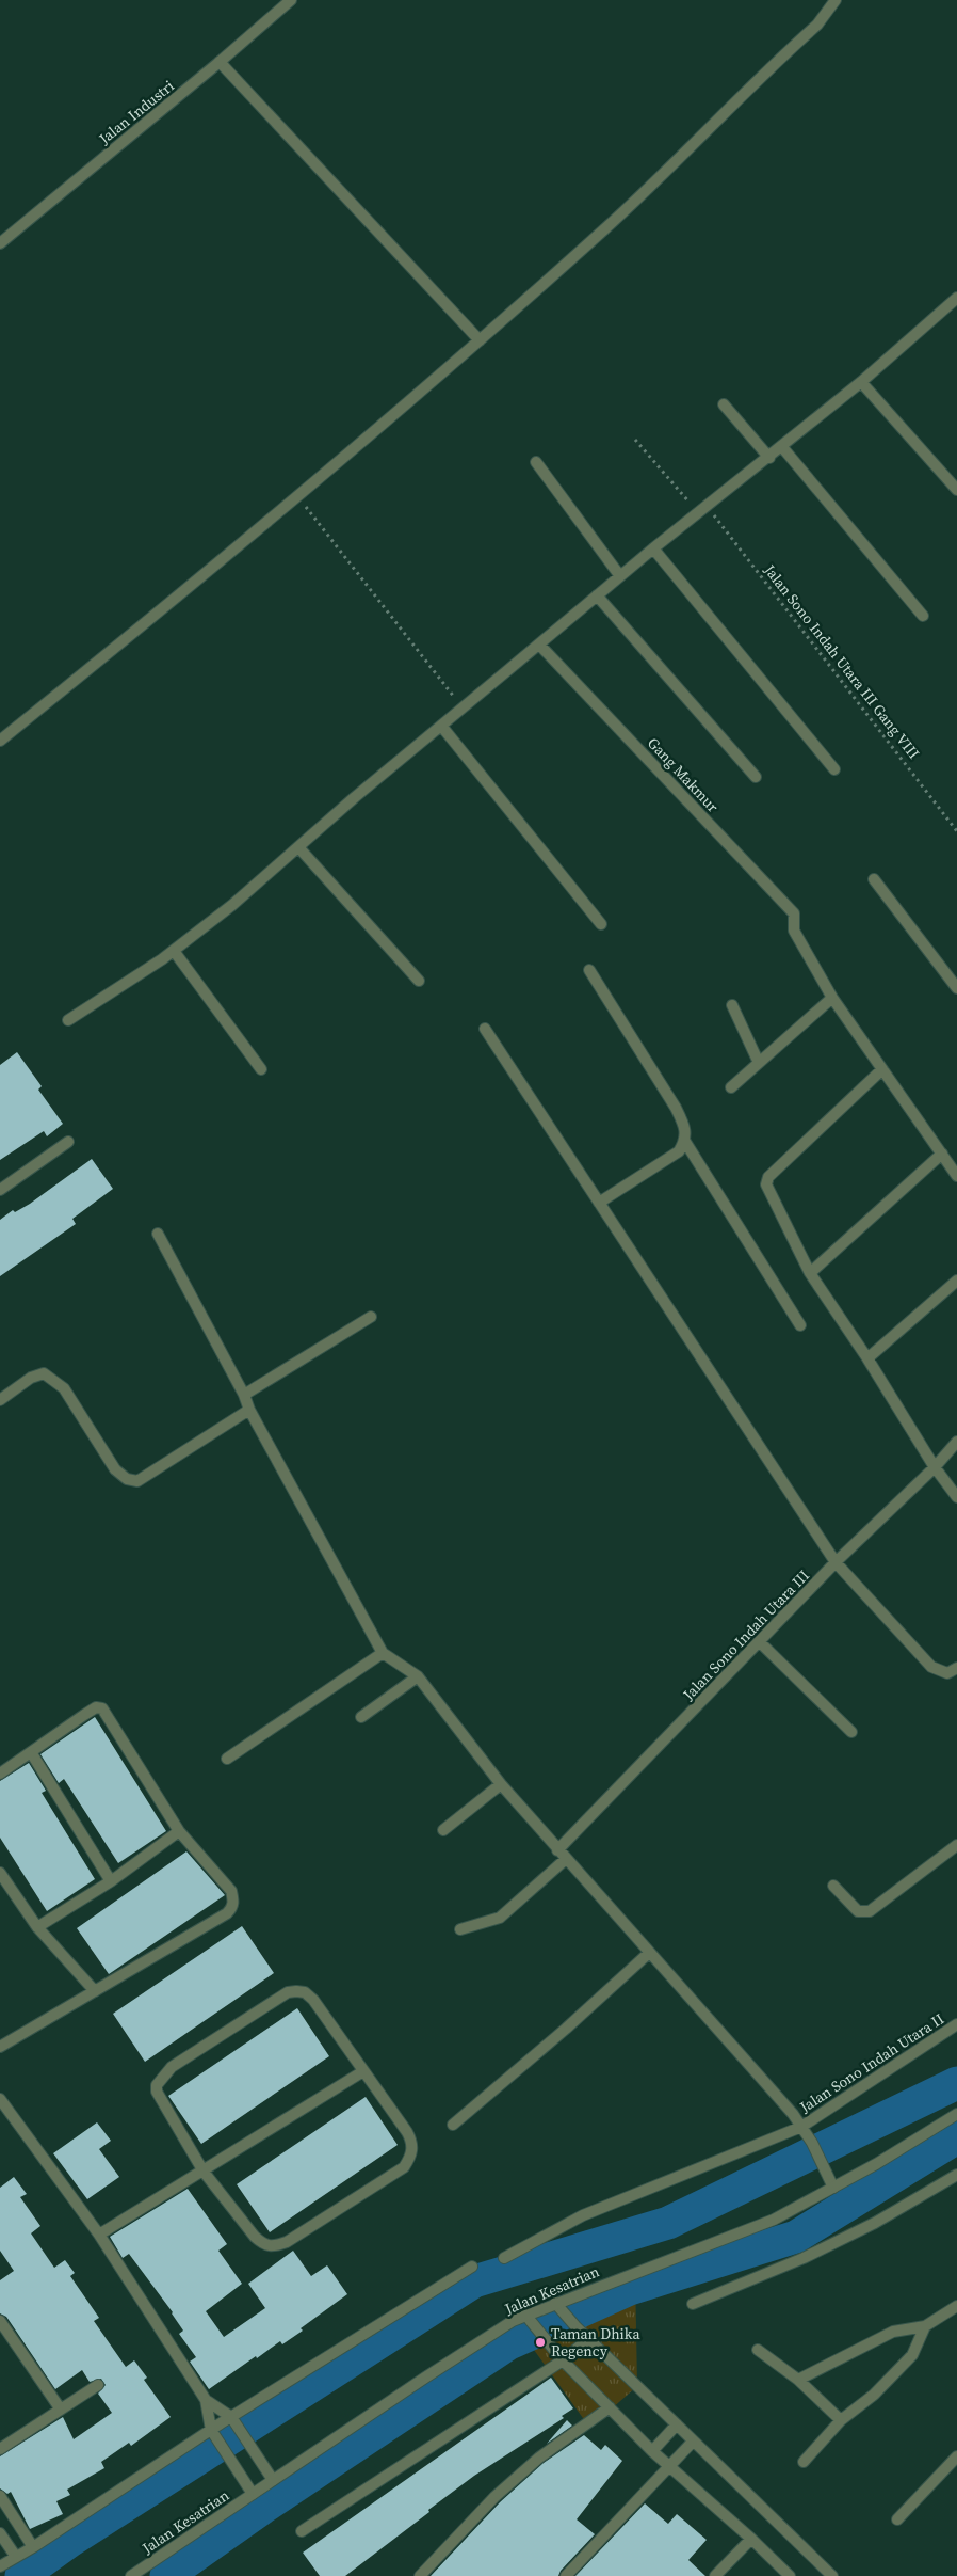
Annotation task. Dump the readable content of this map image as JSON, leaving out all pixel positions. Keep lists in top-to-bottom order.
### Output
{
  "streets": {
    "street": [
      "Jalan Industri",
      "Gang Makmur",
      "Jalan Sono Indah Utara III",
      "Jalan Sono Indah Utara II",
      "Jalan Kesatrian"
    ],
    "path": ["Jalan Sono Indah Utara III Gang VIII"]
  },
  "places": ["Taman Dhika Regency"]
}
